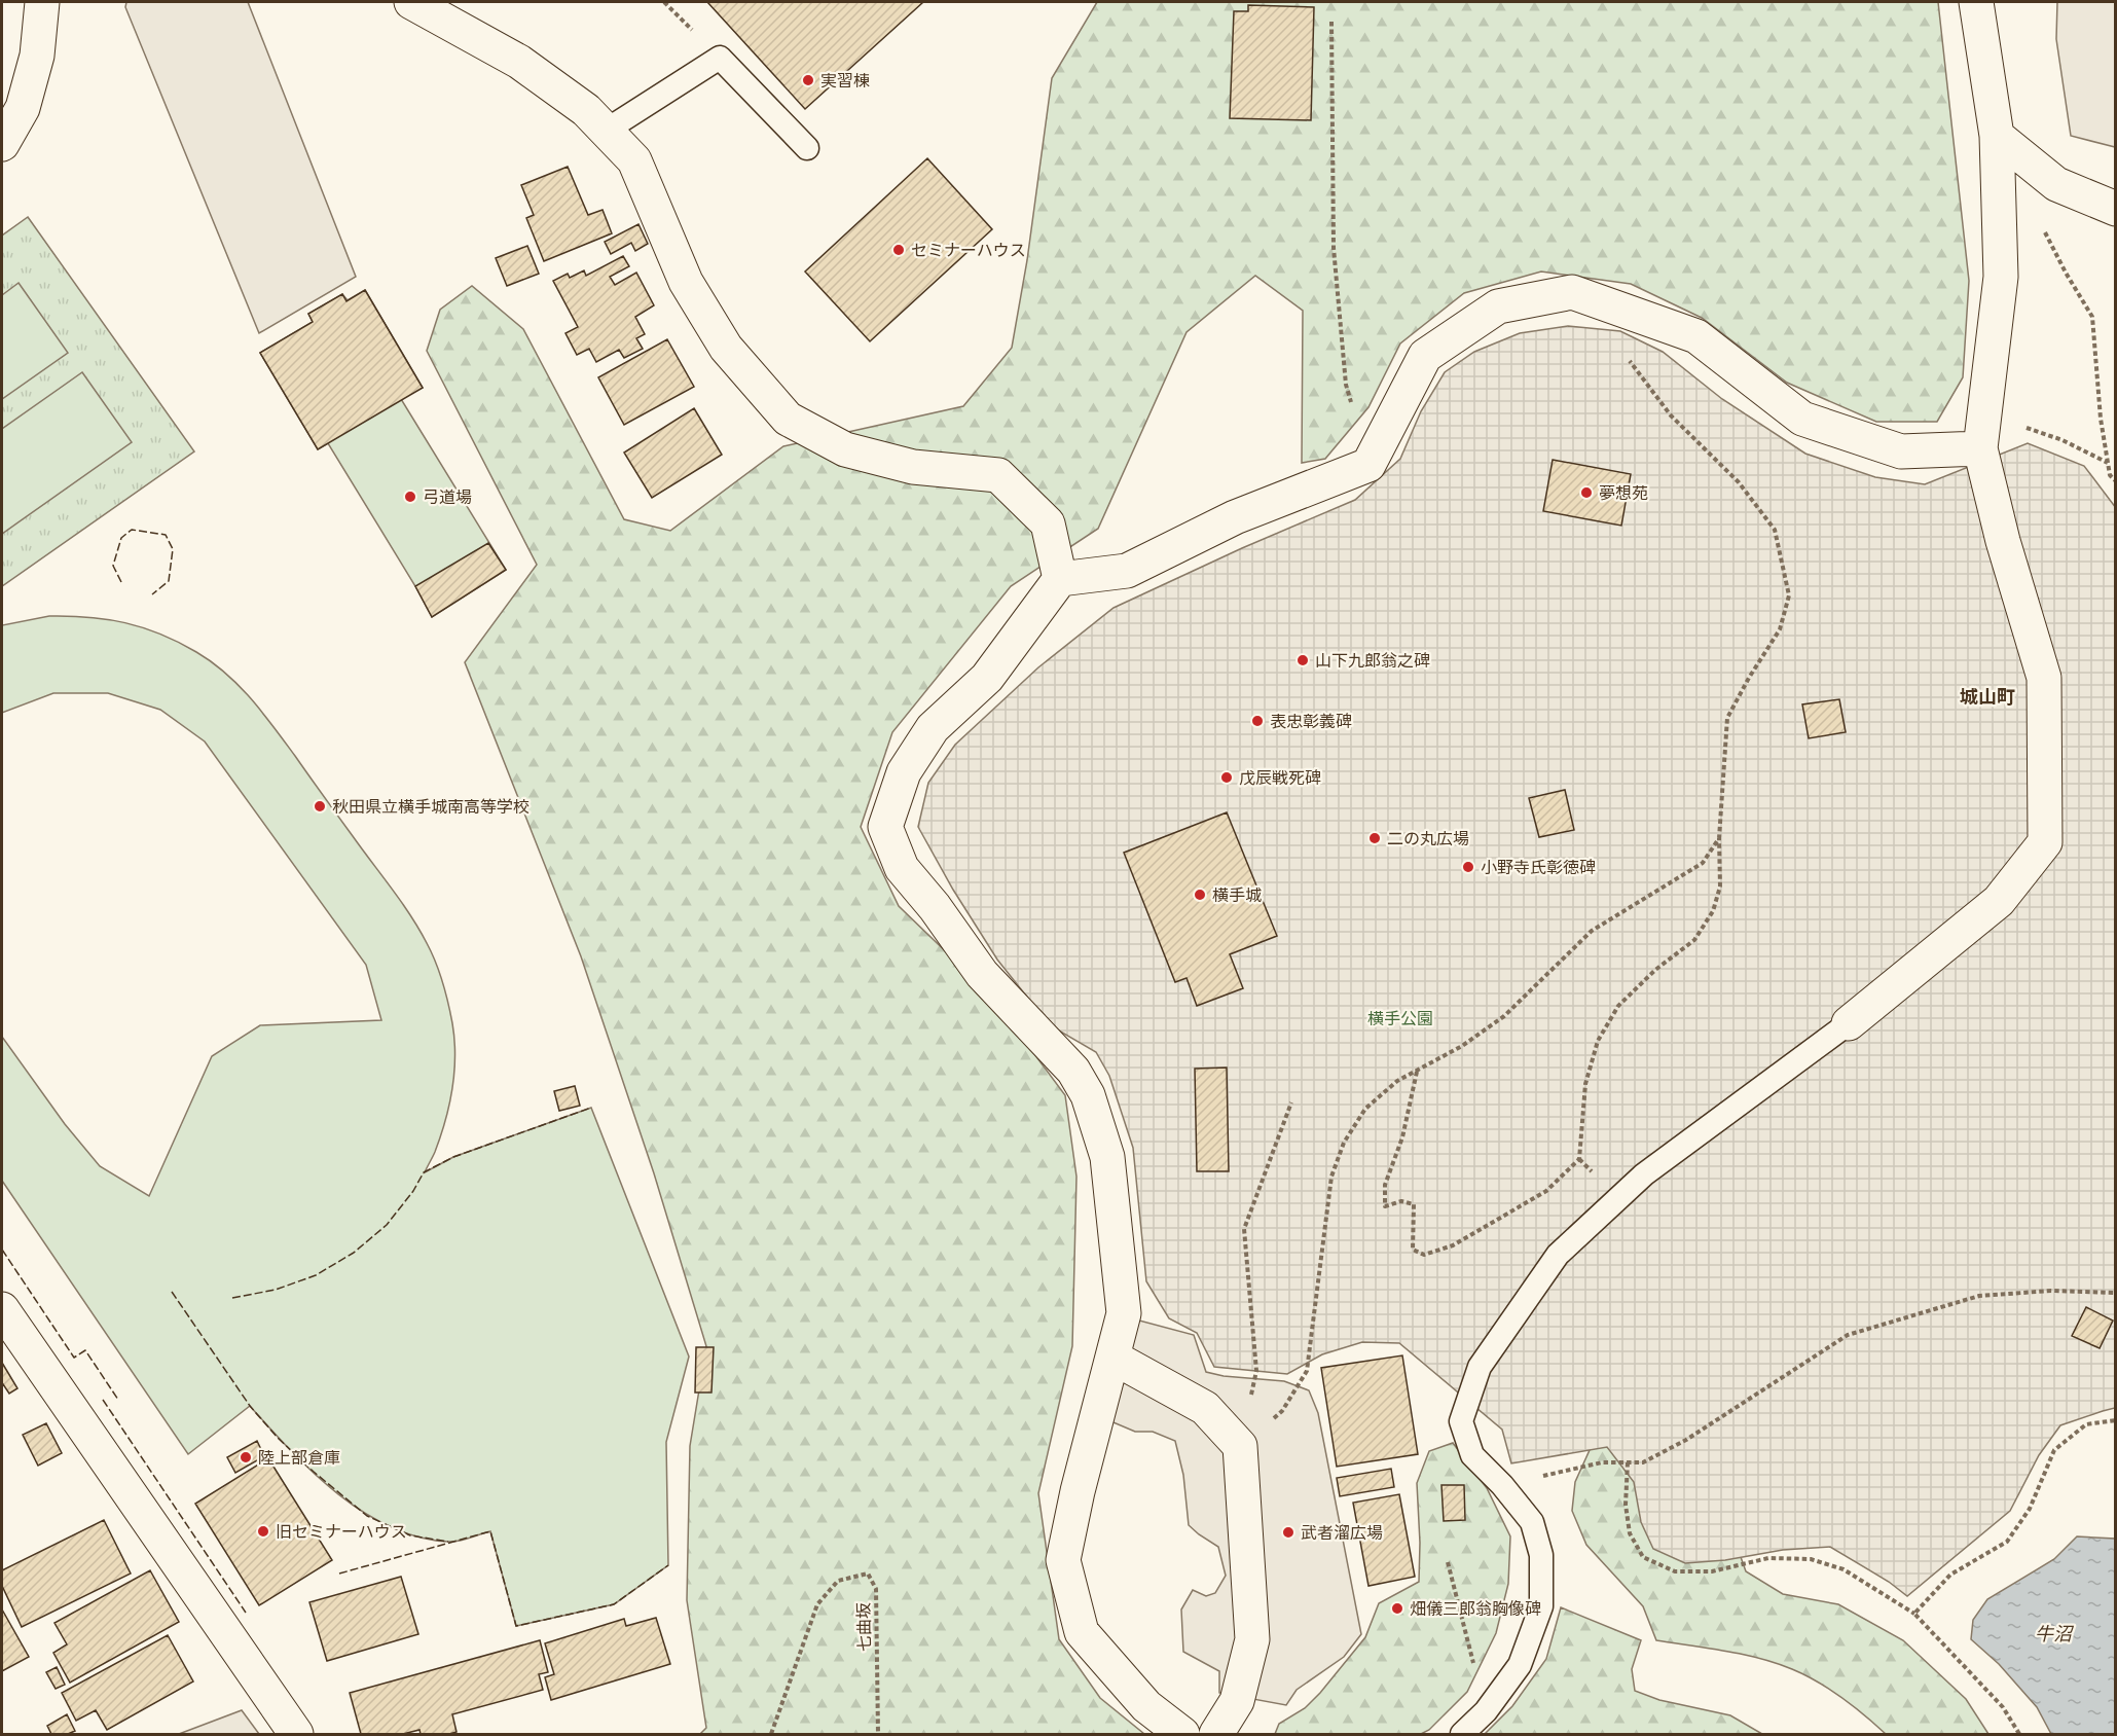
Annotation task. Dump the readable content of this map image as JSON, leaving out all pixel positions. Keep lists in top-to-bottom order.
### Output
{
  "streets": {
    "path": ["七曲坂"]
  },
  "districts": ["城山町"],
  "water": ["牛沼"],
  "parks": ["横手公園"],
  "places": [
    "実習棟",
    "セミナーハウス",
    "夢想苑",
    "弓道場",
    "山下九郎翁之碑",
    "表忠彰義碑",
    "戊辰戦死碑",
    "秋田県立横手城南高等学校",
    "二の丸広場",
    "小野寺氏彰徳碑",
    "横手城",
    "陸上部倉庫",
    "旧セミナーハウス",
    "武者溜広場",
    "畑儀三郎翁胸像碑"
  ]
}
